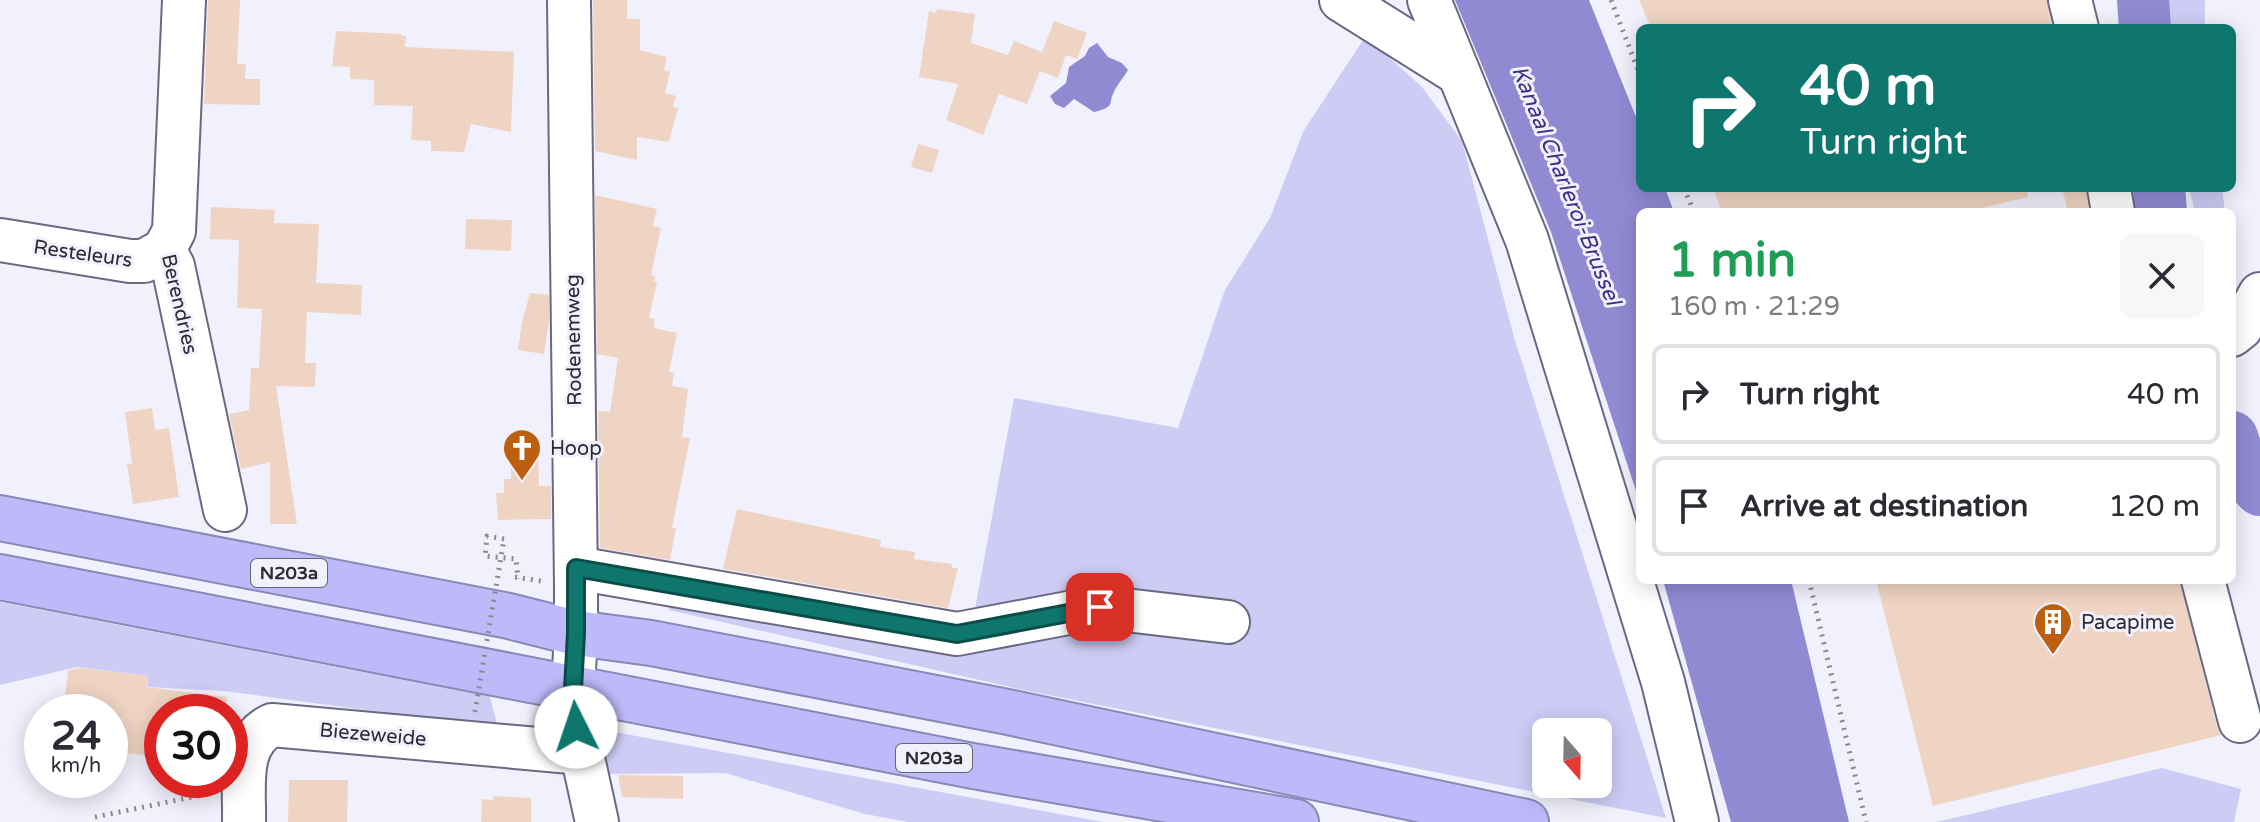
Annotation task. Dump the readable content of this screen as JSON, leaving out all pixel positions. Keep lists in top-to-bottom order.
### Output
{
  "streets": {
    "highway": ["N203a"],
    "street": [
      "Resteleurs",
      "Berendries",
      "Rodenemweg",
      "Biezeweide"
    ]
  },
  "crossings": [
    ["Resteleurs", "Berendries"],
    ["Rodenemweg", "N203a"],
    ["Rodenemweg", "Biezeweide"]
  ],
  "water": ["Kanaal Charleroi-Brussel"],
  "places": {
    "church": ["Hoop"],
    "building": ["Pacapime"]
  },
  "north": "bottom",
  "page": {
    "turn": ["40 m", "Turn right"],
    "heading": ["1 min", "160 m · 21:29"],
    "list": [
      {
        "name": "Turn right",
        "value": "40 m"
      },
      {
        "name": "Arrive at destination",
        "value": "120 m"
      }
    ],
    "speed": "24 km/h",
    "limit": "30"
  }
}
